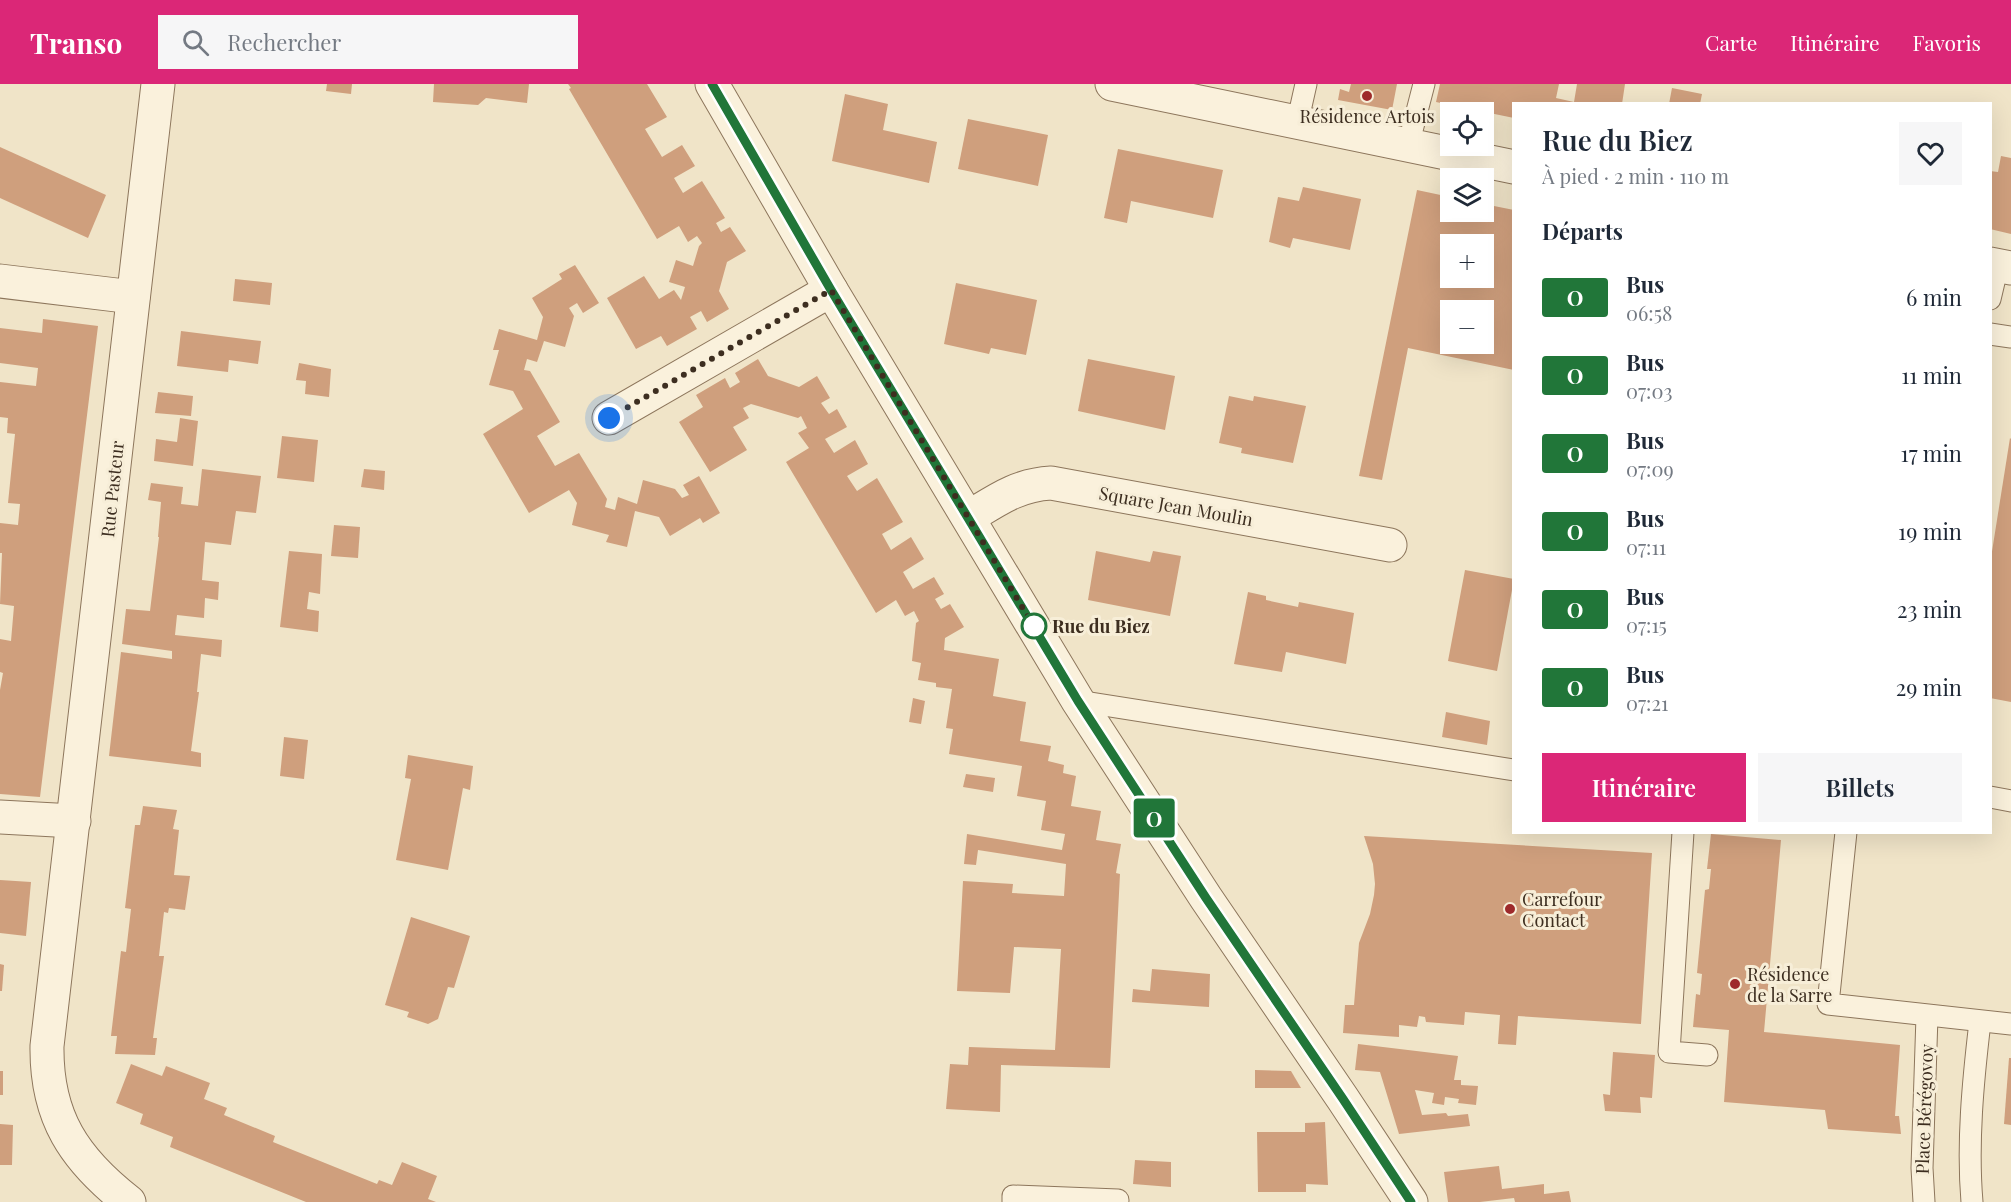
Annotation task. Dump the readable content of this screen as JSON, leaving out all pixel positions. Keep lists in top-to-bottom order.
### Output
{
  "streets": {
    "street": ["Rue Pasteur", "Square Jean Moulin"],
    "lane": ["Place Bérégovoy"]
  },
  "places": [
    "Résidence Artois",
    "Rue du Biez",
    "Carrefour Contact",
    "Résidence de la Sarre"
  ],
  "lines": ["bus line O"],
  "page": {
    "header": "Transo",
    "search": "Rechercher",
    "nav": ["Carte", "Itinéraire", "Favoris"],
    "on_map": "O",
    "map_buttons": ["+", "−"],
    "heading": [
      ["Rue du Biez", "À pied · 2 min · 110 m"],
      "Départs"
    ],
    "list": [
      {
        "mark": "O",
        "name": "Bus",
        "note": "06:58",
        "value": "6 min"
      },
      {
        "mark": "O",
        "name": "Bus",
        "note": "07:03",
        "value": "11 min"
      },
      {
        "mark": "O",
        "name": "Bus",
        "note": "07:09",
        "value": "17 min"
      },
      {
        "mark": "O",
        "name": "Bus",
        "note": "07:11",
        "value": "19 min"
      },
      {
        "mark": "O",
        "name": "Bus",
        "note": "07:15",
        "value": "23 min"
      },
      {
        "mark": "O",
        "name": "Bus",
        "note": "07:21",
        "value": "29 min"
      }
    ],
    "buttons": ["Itinéraire", "Billets"]
  }
}
